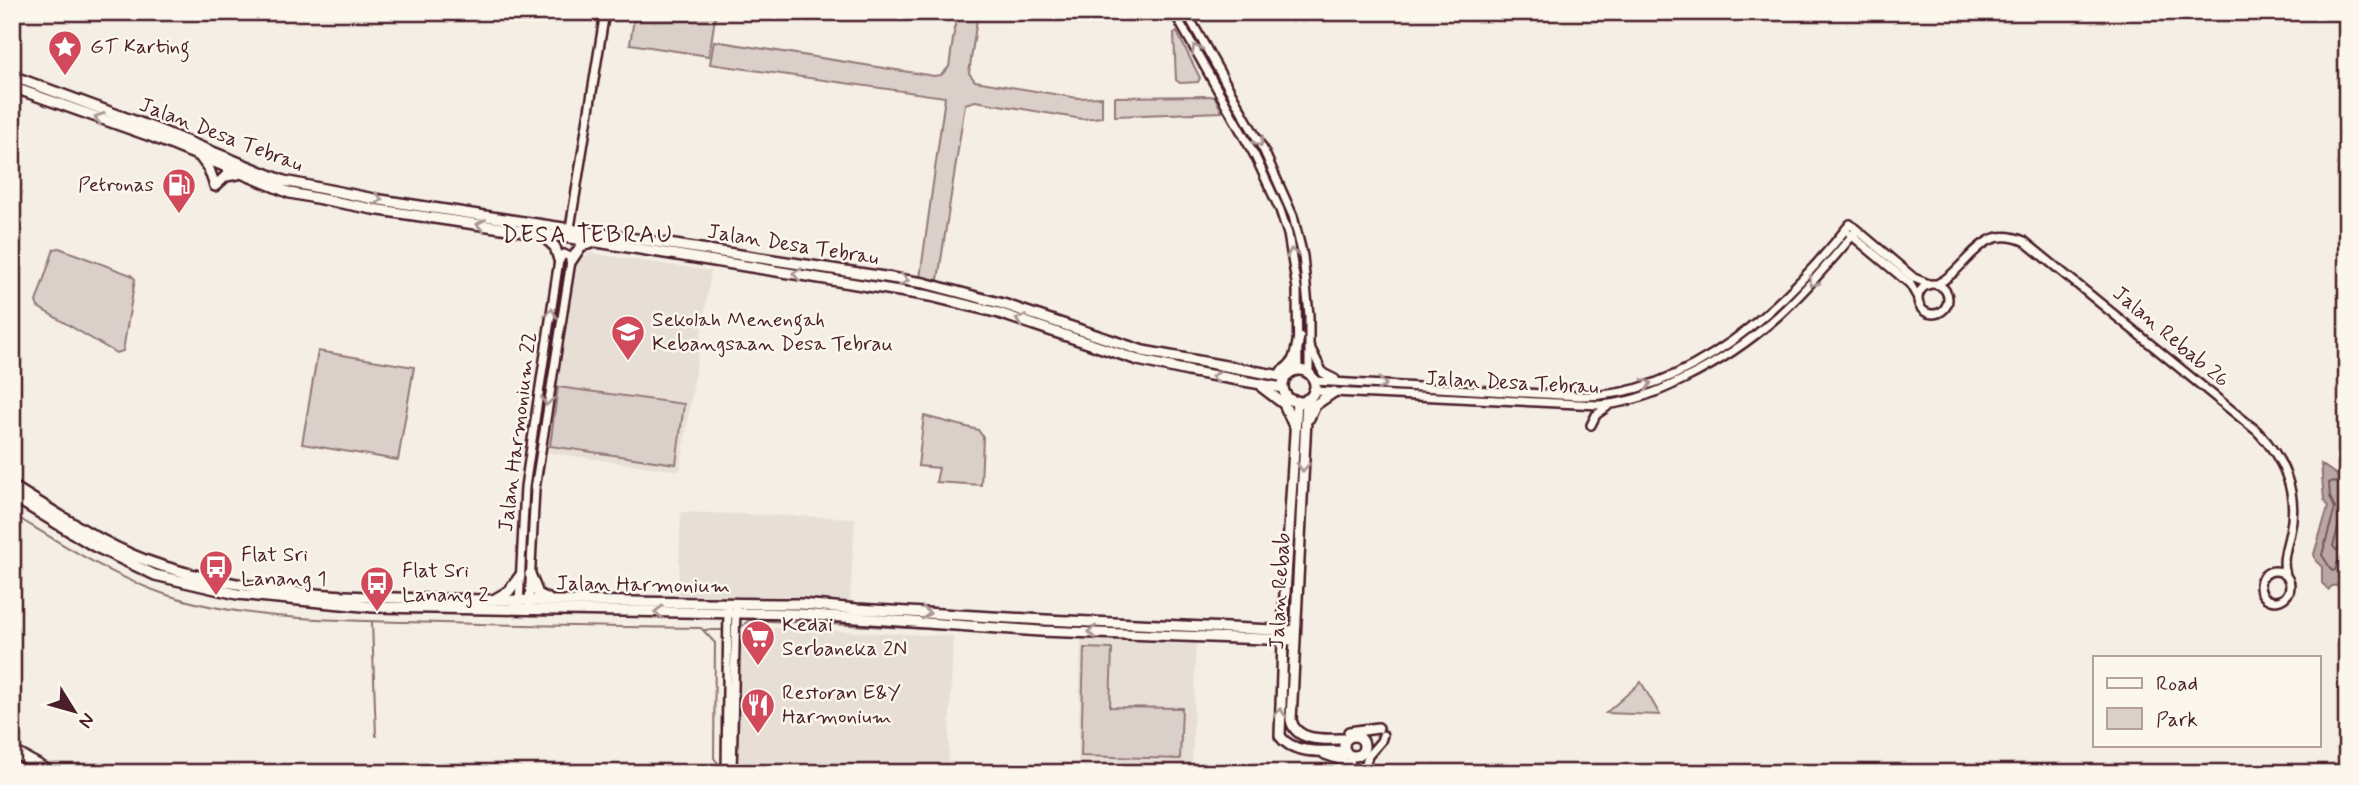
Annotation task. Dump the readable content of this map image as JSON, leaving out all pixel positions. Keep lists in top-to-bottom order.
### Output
{
  "streets": {
    "main road": ["Jalan Desa Tebrau", "Jalan Harmonium", "Jalan Rebab"],
    "street": ["Jalan Rebab 26", "Jalan Harmonium 22"]
  },
  "crossings": [
    ["Jalan Desa Tebrau", "Jalan Rebab"],
    ["Jalan Harmonium 22", "Jalan Harmonium"],
    ["Jalan Harmonium", "Jalan Rebab"]
  ],
  "districts": ["DESA TEBRAU"],
  "places": {
    "place": ["GT Karting"],
    "fuel station": ["Petronas"],
    "school or university": ["Sekolah Menengah Kebangsaan Desa Tebrau"],
    "bus stop": ["Flat Sri Lanang 1", "Flat Sri Lanang 2"],
    "supermarket": ["Kedai Serbaneka 2N"],
    "restaurant": ["Restoran E&Y Harmonium"]
  },
  "legend": ["Road", "Park"],
  "north": "bottom right"
}
